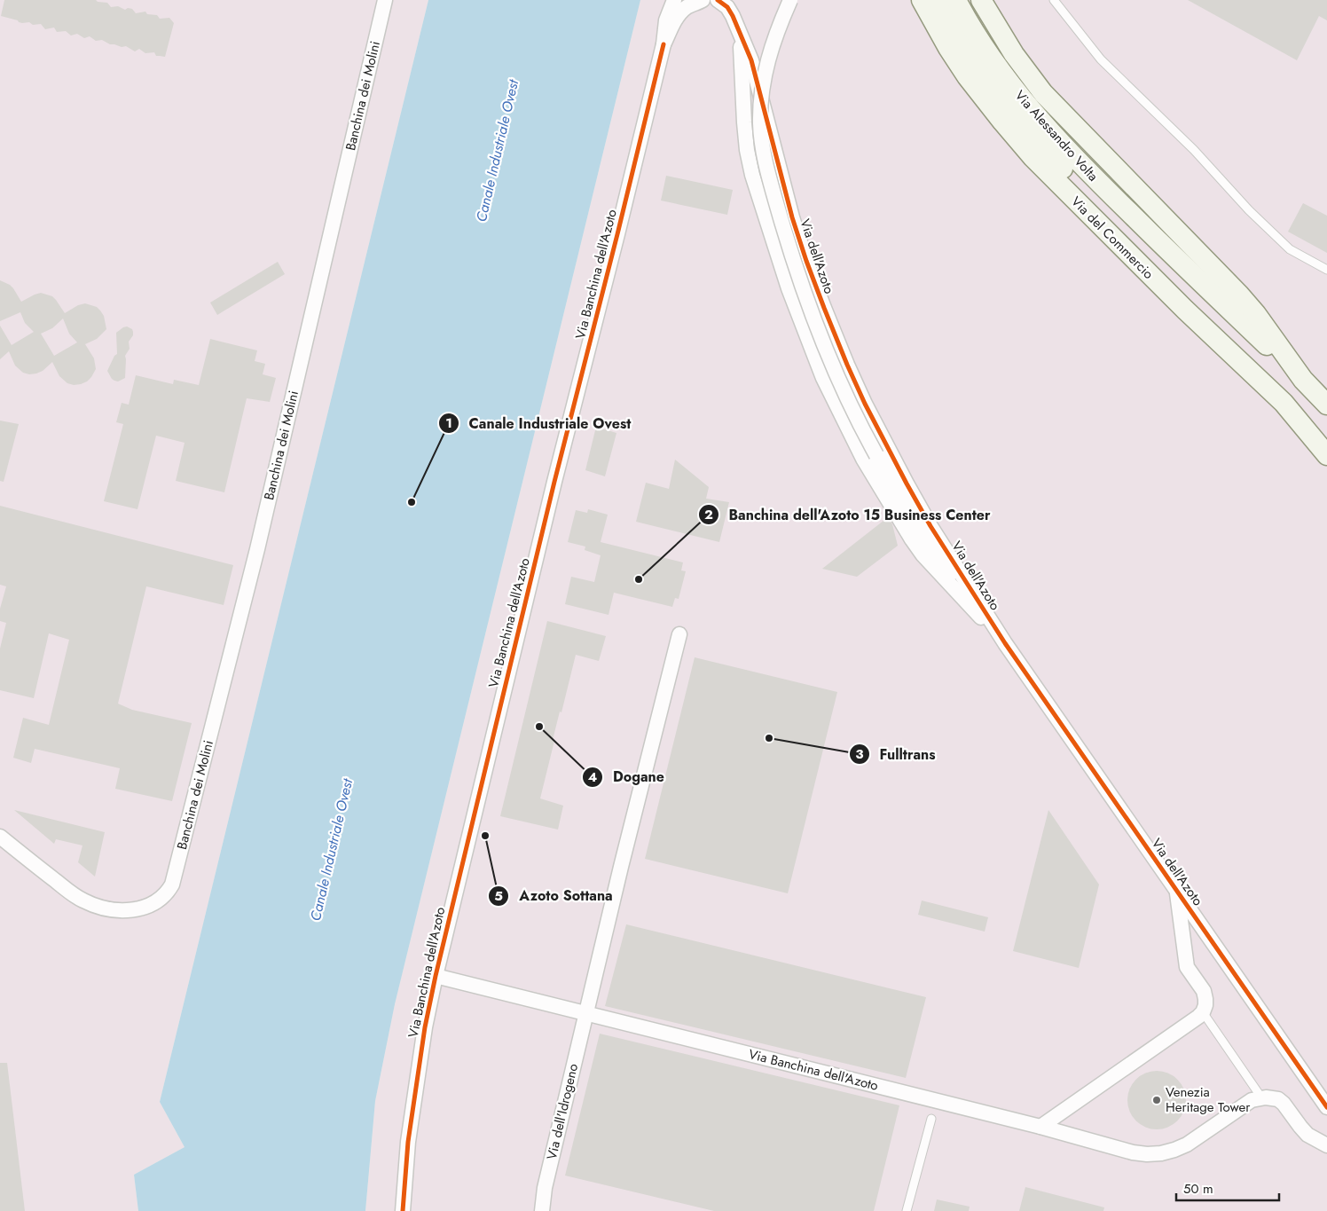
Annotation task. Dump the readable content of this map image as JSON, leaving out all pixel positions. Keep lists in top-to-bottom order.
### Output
{
  "streets": {
    "street": [
      "Banchina dei Molini",
      "Via Alessandro Volta",
      "Via del Commercio",
      "Via dell'Azoto",
      "Via Banchina dell'Azoto",
      "Via dell'Idrogeno"
    ]
  },
  "crossings": [
    ["Via Banchina dell'Azoto", "Via dell'Idrogeno"]
  ],
  "water": ["Canale Industriale Ovest"],
  "places": [
    "Canale Industriale Ovest",
    "Banchina dell'Azoto 15 Business Center",
    "Dogane",
    "Fulltrans",
    "Azoto Sottana",
    "Venezia Heritage Tower"
  ],
  "scale_bar": "50 m"
}
